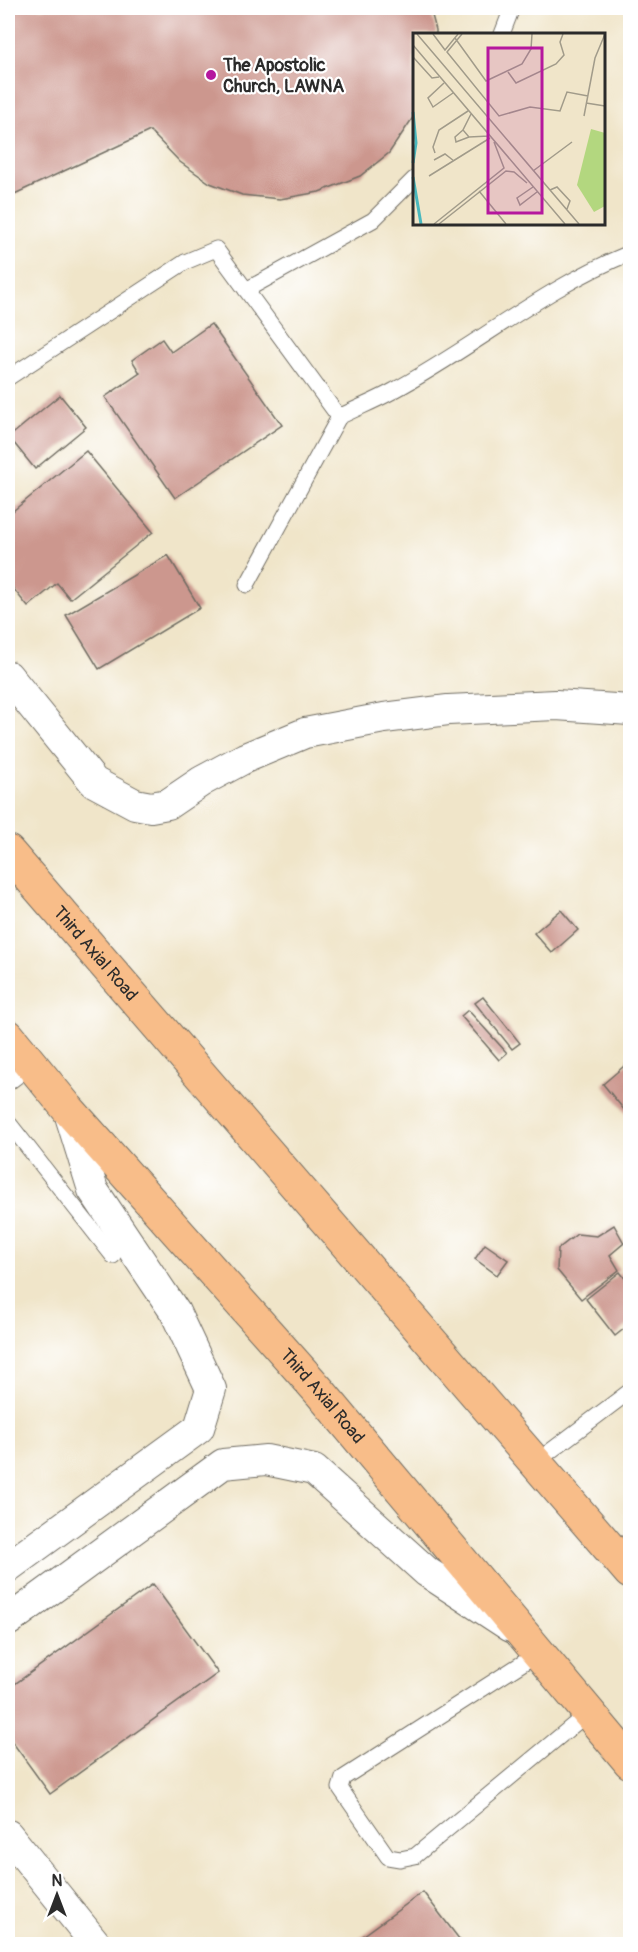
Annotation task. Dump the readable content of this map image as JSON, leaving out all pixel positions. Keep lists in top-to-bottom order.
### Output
{
  "streets": {
    "highway": ["Third Axial Road"]
  },
  "places": ["The Apostolic Church, LAWNA"],
  "north": "top"
}
